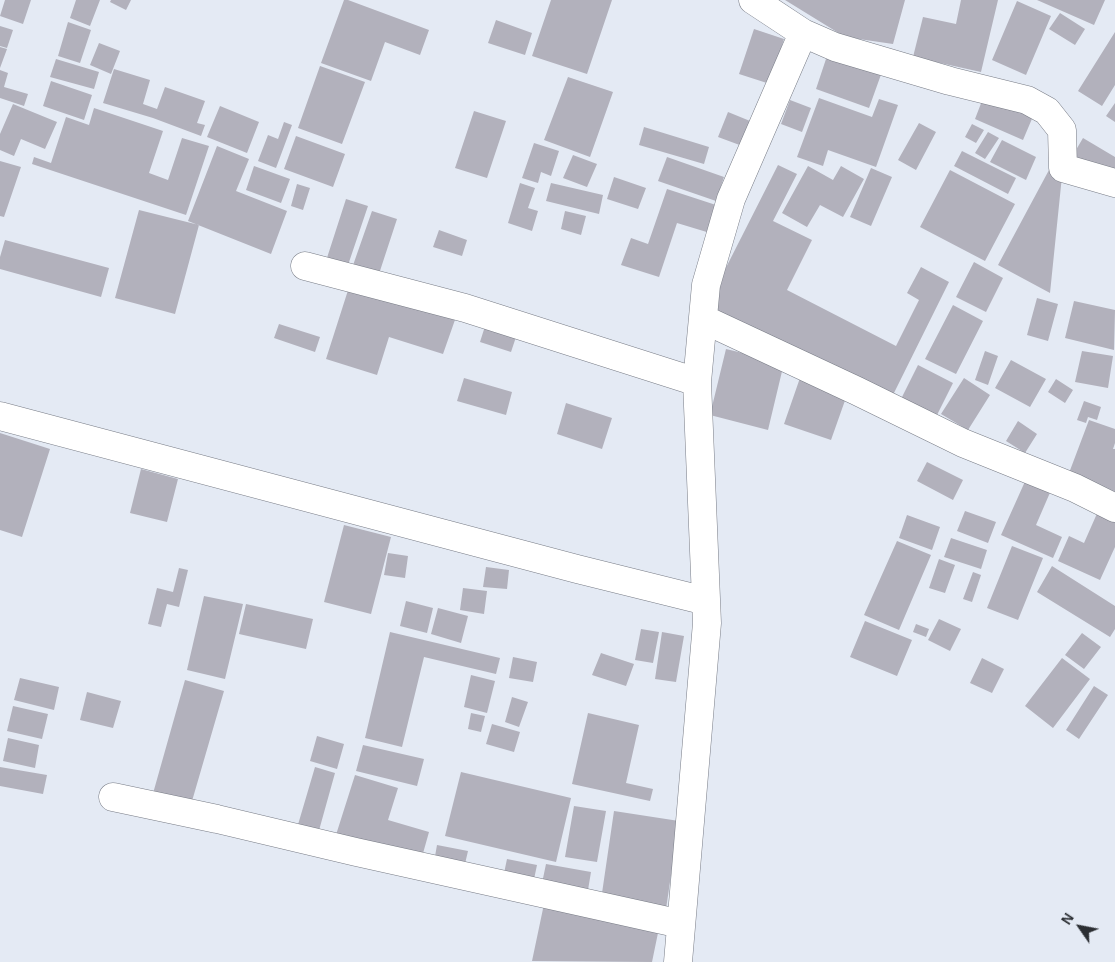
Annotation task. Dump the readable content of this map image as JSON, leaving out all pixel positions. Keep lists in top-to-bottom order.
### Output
{
  "north": "top left"
}
